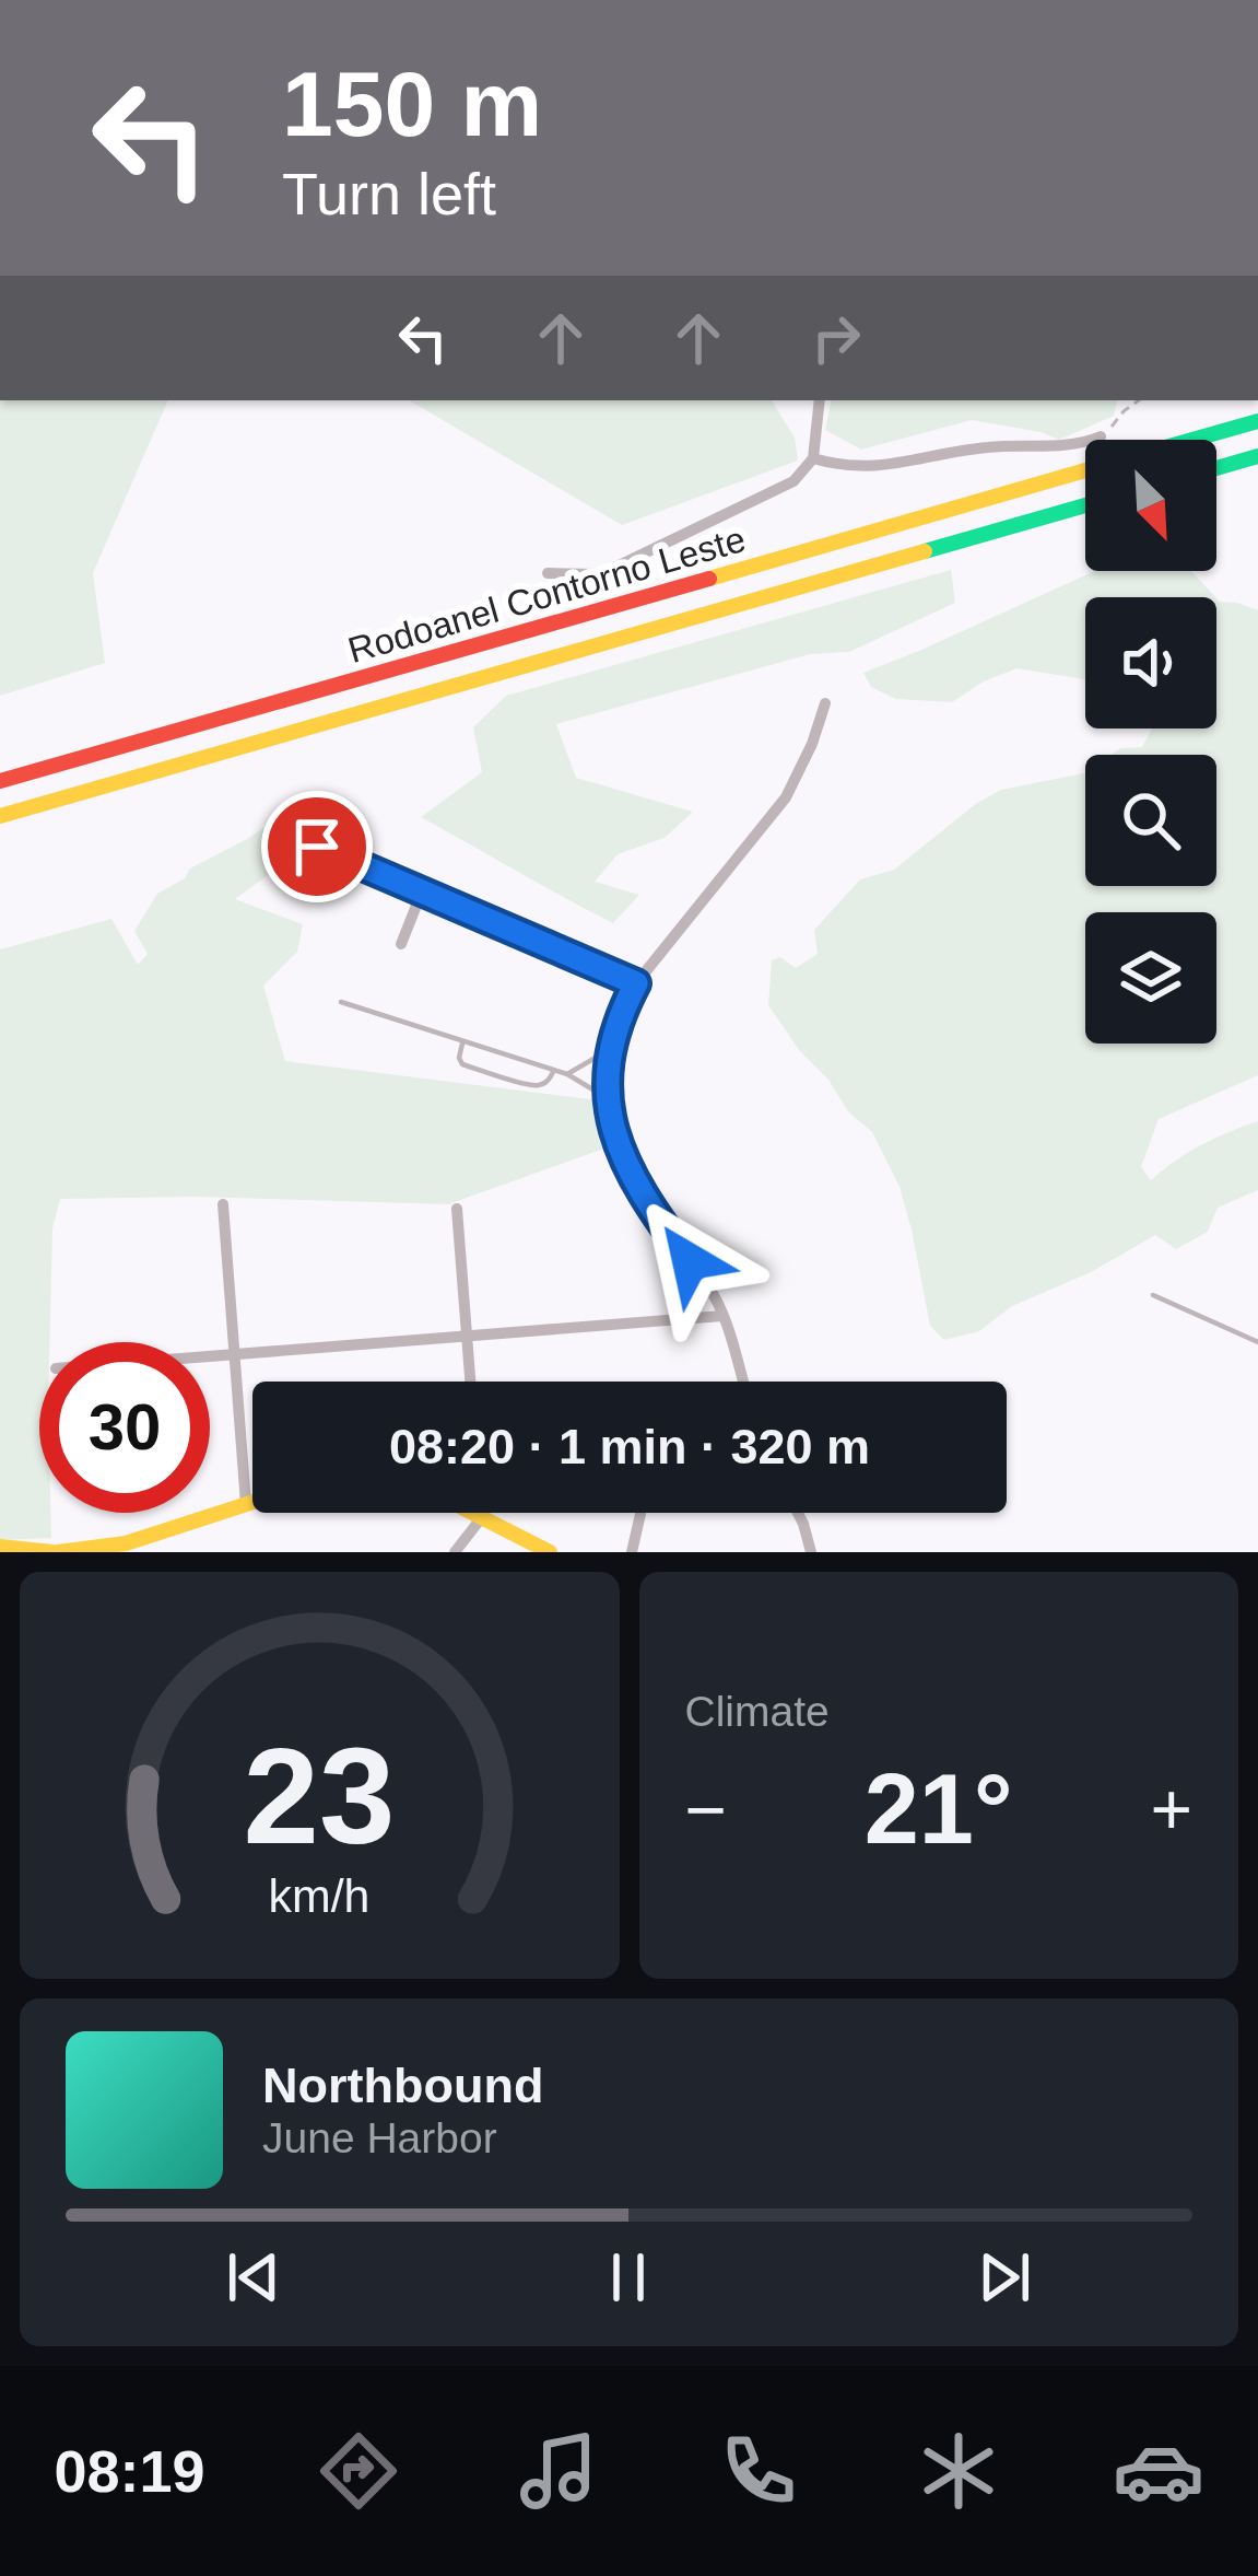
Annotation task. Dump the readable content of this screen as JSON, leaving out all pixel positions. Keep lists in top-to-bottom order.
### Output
{
  "streets": {
    "main road": ["Rodoanel Contorno Leste"]
  },
  "north": "bottom right",
  "page": {
    "turn": ["150 m", "Turn left"],
    "limit": "30",
    "trip": "08:20 · 1 min · 320 m",
    "tile": "Climate",
    "heat": ["−", "21°", "+"],
    "song": ["Northbound", "June Harbor"],
    "tabs": "08:19",
    "gauge": ["23", "km/h"]
  }
}
